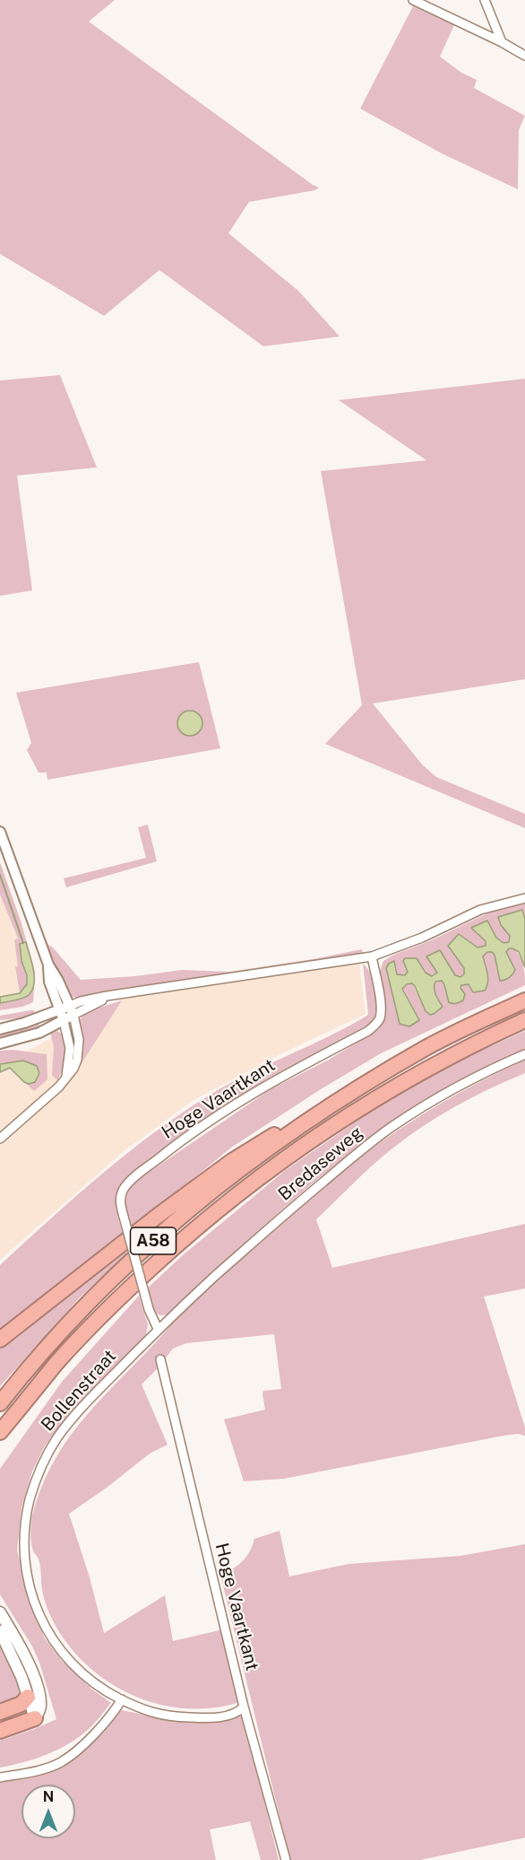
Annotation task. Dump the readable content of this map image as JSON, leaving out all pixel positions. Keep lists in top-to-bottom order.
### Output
{
  "streets": {
    "highway": ["A58"],
    "street": ["Hoge Vaartkant", "Bredaseweg", "Bollenstraat"]
  },
  "crossings": [
    ["Hoge Vaartkant", "Bredaseweg"],
    ["Hoge Vaartkant", "Bollenstraat"],
    ["Bredaseweg", "Bollenstraat"]
  ],
  "north": "top"
}
